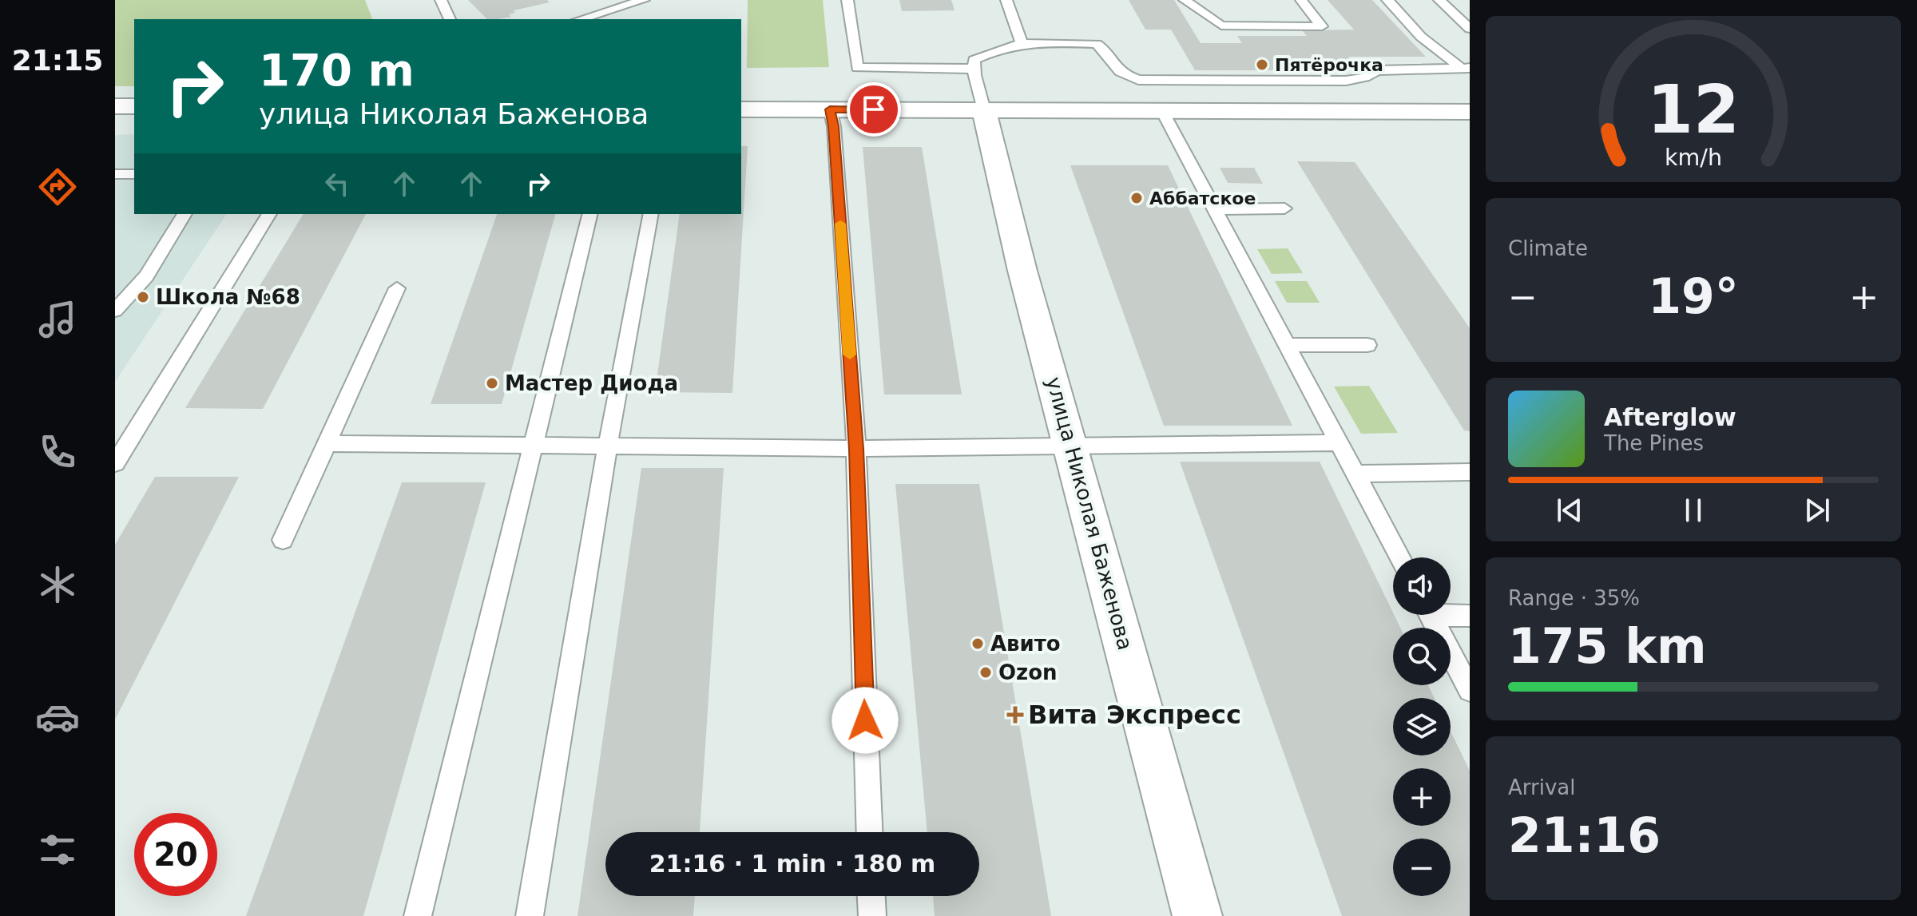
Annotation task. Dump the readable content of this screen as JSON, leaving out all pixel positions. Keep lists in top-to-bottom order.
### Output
{
  "streets": {
    "street": ["улица Николая Баженова"]
  },
  "places": {
    "other": [
      "Пятёрочка",
      "Аббатское",
      "Школа №68",
      "Мастер Диода",
      "Авито",
      "Ozon"
    ],
    "health": ["Вита Экспресс"]
  },
  "page": {
    "tabs": "21:15",
    "turn": ["170 m", "улица Николая Баженова"],
    "tile": [
      "Climate",
      ["Range · 35%", "175 km"],
      ["Arrival", "21:16"]
    ],
    "heat": ["−", "19°", "+"],
    "song": ["Afterglow", "The Pines"],
    "map_buttons": ["+", "−"],
    "limit": "20",
    "trip": "21:16 · 1 min · 180 m",
    "gauge": ["12", "km/h"]
  }
}
